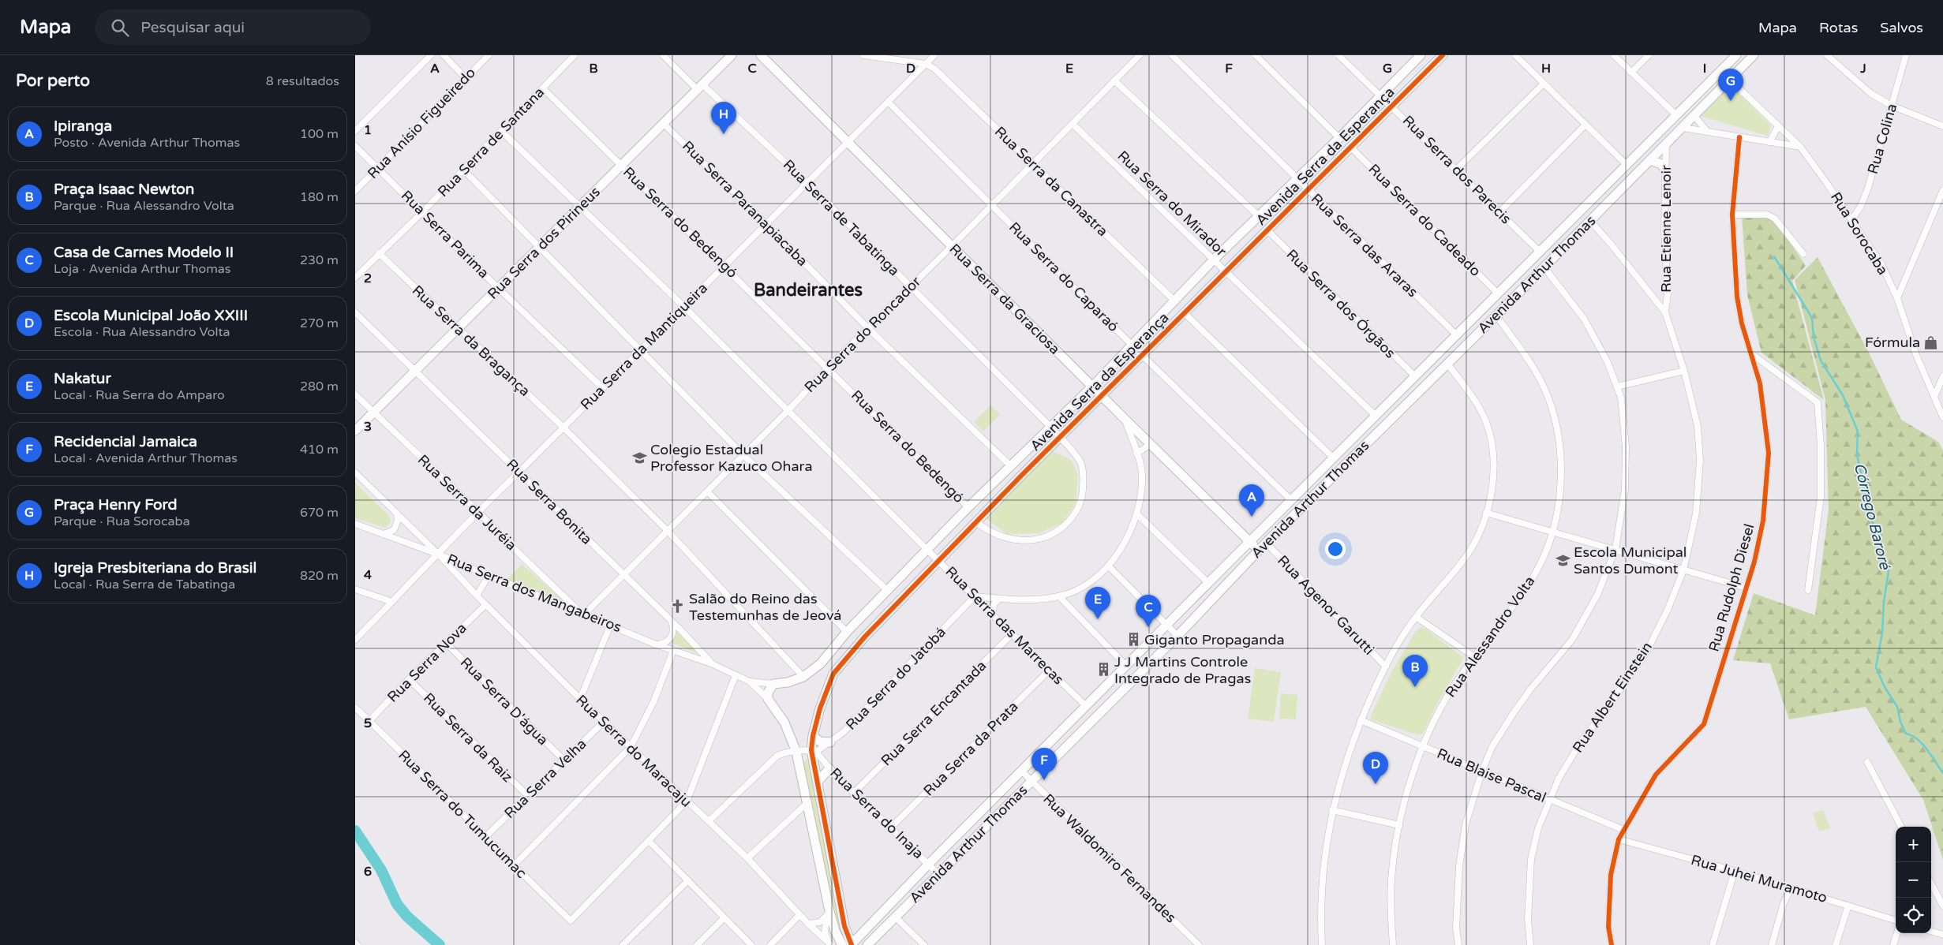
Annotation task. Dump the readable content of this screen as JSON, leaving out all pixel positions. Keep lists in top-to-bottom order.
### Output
{
  "streets": {
    "street": [
      "Rua Anísio Figueiredo",
      "Rua Colina",
      "Rua Serra de Santana",
      "Avenida Serra da Esperança",
      "Rua Serra dos Parecis",
      "Rua Serra da Canastra",
      "Rua Serra Paranapiacaba",
      "Rua Serra do Mirador",
      "Rua Serra de Tabatinga",
      "Rua Serra do Cadeado",
      "Rua Serra do Bedengó",
      "Rua Etienne Lenoir",
      "Rua Sorocaba",
      "Rua Serra Parima",
      "Rua Serra dos Pirineus",
      "Rua Serra das Araras",
      "Avenida Arthur Thomas",
      "Rua Serra do Caparaó",
      "Rua Serra da Graciosa",
      "Rua Serra dos Órgãos",
      "Rua Serra do Roncador",
      "Rua Serra da Bragança",
      "Rua Serra da Mantiqueira",
      "Rua Serra Bonita",
      "Rua Serra da Juréia",
      "Rua Rudolph Diesel",
      "Rua Serra dos Mangabeiros",
      "Rua Agenor Garutti",
      "Rua Serra das Marrecas",
      "Rua Alessandro Volta",
      "Rua Serra Nova",
      "Rua Serra do Jatobá",
      "Rua Albert Einstein",
      "Rua Serra D'água",
      "Rua Serra Encantada",
      "Rua Serra da Raiz",
      "Rua Serra da Prata",
      "Rua Serra do Maracaju",
      "Rua Blaise Pascal",
      "Rua Serra Velha",
      "Rua Serra do Inaja",
      "Rua Serra do Tumucumac",
      "Rua Waldomiro Fernandes",
      "Rua Juhei Muramoto"
    ]
  },
  "crossings": [
    ["Rua Anísio Figueiredo", "Rua Serra Parima"],
    ["Rua Colina", "Rua Sorocaba"],
    ["Rua Serra de Santana", "Rua Serra do Bedengó"],
    ["Rua Serra de Santana", "Rua Serra Parima"],
    ["Rua Serra de Santana", "Rua Serra da Bragança"],
    ["Rua Serra de Santana", "Rua Serra das Marrecas"],
    ["Avenida Serra da Esperança", "Rua Serra dos Parecis"],
    ["Avenida Serra da Esperança", "Rua Serra da Canastra"],
    ["Avenida Serra da Esperança", "Rua Serra Paranapiacaba"],
    ["Avenida Serra da Esperança", "Rua Serra do Mirador"],
    ["Avenida Serra da Esperança", "Rua Serra de Tabatinga"],
    ["Avenida Serra da Esperança", "Rua Serra do Cadeado"],
    ["Avenida Serra da Esperança", "Rua Serra do Bedengó"],
    ["Avenida Serra da Esperança", "Rua Serra das Araras"],
    ["Avenida Serra da Esperança", "Avenida Arthur Thomas"],
    ["Avenida Serra da Esperança", "Rua Serra do Caparaó"],
    ["Avenida Serra da Esperança", "Rua Serra da Graciosa"],
    ["Avenida Serra da Esperança", "Rua Serra dos Órgãos"],
    ["Avenida Serra da Esperança", "Rua Serra da Bragança"],
    ["Avenida Serra da Esperança", "Rua Serra Bonita"],
    ["Avenida Serra da Esperança", "Rua Serra das Marrecas"],
    ["Avenida Serra da Esperança", "Rua Serra do Jatobá"],
    ["Avenida Serra da Esperança", "Rua Serra do Inaja"],
    ["Rua Serra dos Parecis", "Avenida Arthur Thomas"],
    ["Rua Serra da Canastra", "Rua Serra do Roncador"],
    ["Rua Serra da Canastra", "Rua Serra da Mantiqueira"],
    ["Rua Serra Paranapiacaba", "Rua Serra dos Pirineus"],
    ["Rua Serra Paranapiacaba", "Rua Serra do Roncador"],
    ["Rua Serra Paranapiacaba", "Rua Serra da Mantiqueira"],
    ["Rua Serra do Mirador", "Avenida Arthur Thomas"],
    ["Rua Serra do Mirador", "Rua Serra do Roncador"],
    ["Rua Serra de Tabatinga", "Rua Serra dos Pirineus"],
    ["Rua Serra de Tabatinga", "Rua Serra do Roncador"],
    ["Rua Serra de Tabatinga", "Rua Serra da Mantiqueira"],
    ["Rua Serra do Cadeado", "Avenida Arthur Thomas"],
    ["Rua Serra do Bedengó", "Rua Serra dos Pirineus"],
    ["Rua Serra do Bedengó", "Rua Serra do Roncador"],
    ["Rua Serra do Bedengó", "Rua Serra da Mantiqueira"],
    ["Rua Etienne Lenoir", "Avenida Arthur Thomas"],
    ["Rua Etienne Lenoir", "Rua Albert Einstein"],
    ["Rua Sorocaba", "Avenida Arthur Thomas"],
    ["Rua Serra Parima", "Rua Serra dos Pirineus"],
    ["Rua Serra Parima", "Rua Serra da Mantiqueira"],
    ["Rua Serra dos Pirineus", "Rua Serra da Bragança"],
    ["Rua Serra dos Pirineus", "Rua Serra Bonita"],
    ["Rua Serra dos Pirineus", "Rua Serra da Juréia"],
    ["Rua Serra dos Pirineus", "Rua Serra das Marrecas"],
    ["Rua Serra das Araras", "Avenida Arthur Thomas"],
    ["Avenida Arthur Thomas", "Rua Serra do Caparaó"],
    ["Avenida Arthur Thomas", "Rua Serra da Graciosa"],
    ["Avenida Arthur Thomas", "Rua Serra dos Órgãos"],
    ["Avenida Arthur Thomas", "Rua Agenor Garutti"],
    ["Avenida Arthur Thomas", "Rua Serra das Marrecas"],
    ["Avenida Arthur Thomas", "Rua Alessandro Volta"],
    ["Avenida Arthur Thomas", "Rua Albert Einstein"],
    ["Avenida Arthur Thomas", "Rua Serra do Inaja"],
    ["Avenida Arthur Thomas", "Rua Waldomiro Fernandes"],
    ["Rua Serra do Caparaó", "Rua Serra do Roncador"],
    ["Rua Serra do Caparaó", "Rua Serra da Mantiqueira"],
    ["Rua Serra da Graciosa", "Rua Serra do Roncador"],
    ["Rua Serra da Graciosa", "Rua Serra da Mantiqueira"],
    ["Rua Serra do Roncador", "Rua Serra da Bragança"],
    ["Rua Serra do Roncador", "Rua Serra Bonita"],
    ["Rua Serra do Roncador", "Rua Serra da Juréia"],
    ["Rua Serra do Roncador", "Rua Serra dos Mangabeiros"],
    ["Rua Serra do Roncador", "Rua Serra das Marrecas"],
    ["Rua Serra da Bragança", "Rua Serra da Mantiqueira"],
    ["Rua Serra da Mantiqueira", "Rua Serra Bonita"],
    ["Rua Serra da Mantiqueira", "Rua Serra da Juréia"],
    ["Rua Serra da Mantiqueira", "Rua Serra dos Mangabeiros"],
    ["Rua Serra da Mantiqueira", "Rua Serra das Marrecas"],
    ["Rua Serra da Mantiqueira", "Rua Serra do Maracaju"],
    ["Rua Serra Bonita", "Rua Serra dos Mangabeiros"],
    ["Rua Serra da Juréia", "Rua Serra dos Mangabeiros"],
    ["Rua Rudolph Diesel", "Rua Blaise Pascal"],
    ["Rua Rudolph Diesel", "Rua Juhei Muramoto"],
    ["Rua Serra dos Mangabeiros", "Rua Serra do Maracaju"],
    ["Rua Serra das Marrecas", "Rua Serra do Jatobá"],
    ["Rua Serra das Marrecas", "Rua Serra Encantada"],
    ["Rua Serra das Marrecas", "Rua Serra da Prata"],
    ["Rua Alessandro Volta", "Rua Blaise Pascal"],
    ["Rua Serra Nova", "Rua Serra D'água"],
    ["Rua Serra Nova", "Rua Serra da Raiz"],
    ["Rua Serra Nova", "Rua Serra do Maracaju"],
    ["Rua Serra Nova", "Rua Serra do Tumucumac"],
    ["Rua Serra do Jatobá", "Rua Serra do Inaja"],
    ["Rua Albert Einstein", "Rua Blaise Pascal"],
    ["Rua Serra D'água", "Rua Serra Velha"],
    ["Rua Serra Encantada", "Rua Serra do Inaja"],
    ["Rua Serra da Raiz", "Rua Serra Velha"],
    ["Rua Serra da Prata", "Rua Serra do Inaja"],
    ["Rua Serra do Maracaju", "Rua Serra Velha"],
    ["Rua Serra Velha", "Rua Serra do Tumucumac"]
  ],
  "districts": ["Bandeirantes"],
  "water": ["Córrego Baroré"],
  "places": {
    "shop": ["Fórmula"],
    "school or university": ["Colegio Estadual Professor Kazuco Ohara", "Escola Municipal Santos Dumont"],
    "church": ["Salão do Reino das Testemunhas de Jeová"],
    "building": ["Giganto Propaganda", "J J Martins Controle Integrado de Pragas"]
  },
  "page": {
    "header": "Mapa",
    "search": "Pesquisar aqui",
    "nav": ["Mapa", "Rotas", "Salvos"],
    "heading": ["Por perto", "8 resultados"],
    "pins": [
      "G",
      "H",
      "A",
      "E",
      "C",
      "B",
      "F",
      "D"
    ],
    "list": [
      {
        "mark": "A",
        "name": "Ipiranga",
        "note": "Posto · Avenida Arthur Thomas",
        "value": "100 m"
      },
      {
        "mark": "B",
        "name": "Praça Isaac Newton",
        "note": "Parque · Rua Alessandro Volta",
        "value": "180 m"
      },
      {
        "mark": "C",
        "name": "Casa de Carnes Modelo II",
        "note": "Loja · Avenida Arthur Thomas",
        "value": "230 m"
      },
      {
        "mark": "D",
        "name": "Escola Municipal João XXIII",
        "note": "Escola · Rua Alessandro Volta",
        "value": "270 m"
      },
      {
        "mark": "E",
        "name": "Nakatur",
        "note": "Local · Rua Serra do Amparo",
        "value": "280 m"
      },
      {
        "mark": "F",
        "name": "Recidencial Jamaica",
        "note": "Local · Avenida Arthur Thomas",
        "value": "410 m"
      },
      {
        "mark": "G",
        "name": "Praça Henry Ford",
        "note": "Parque · Rua Sorocaba",
        "value": "670 m"
      },
      {
        "mark": "H",
        "name": "Igreja Presbiteriana do Brasil",
        "note": "Local · Rua Serra de Tabatinga",
        "value": "820 m"
      }
    ],
    "map_buttons": ["+", "−"]
  },
  "grid": {
    "columns": [
      "A",
      "B",
      "C",
      "D",
      "E",
      "F",
      "G",
      "H",
      "I",
      "J"
    ],
    "rows": [
      "1",
      "2",
      "3",
      "4",
      "5",
      "6"
    ]
  }
}
